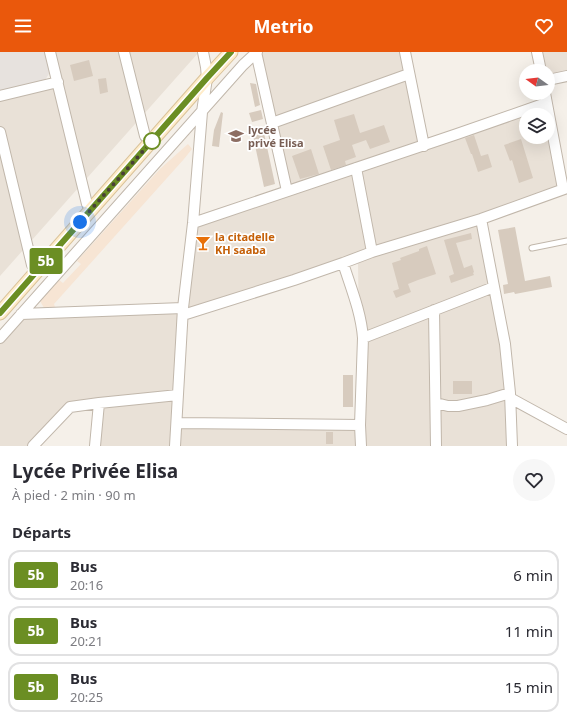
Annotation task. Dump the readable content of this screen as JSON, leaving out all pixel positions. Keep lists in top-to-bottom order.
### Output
{
  "places": {
    "school or university": ["lycée privé Elisa"],
    "bar": ["la citadelle KH saaba"]
  },
  "lines": ["bus line 5b"],
  "north": "left",
  "page": {
    "header": "Metrio",
    "on_map": "5b",
    "heading": [
      ["Lycée Privée Elisa", "À pied · 2 min · 90 m"],
      "Départs"
    ],
    "list": [
      {
        "mark": "5b",
        "name": "Bus",
        "note": "20:16",
        "value": "6 min"
      },
      {
        "mark": "5b",
        "name": "Bus",
        "note": "20:21",
        "value": "11 min"
      },
      {
        "mark": "5b",
        "name": "Bus",
        "note": "20:25",
        "value": "15 min"
      }
    ]
  }
}
